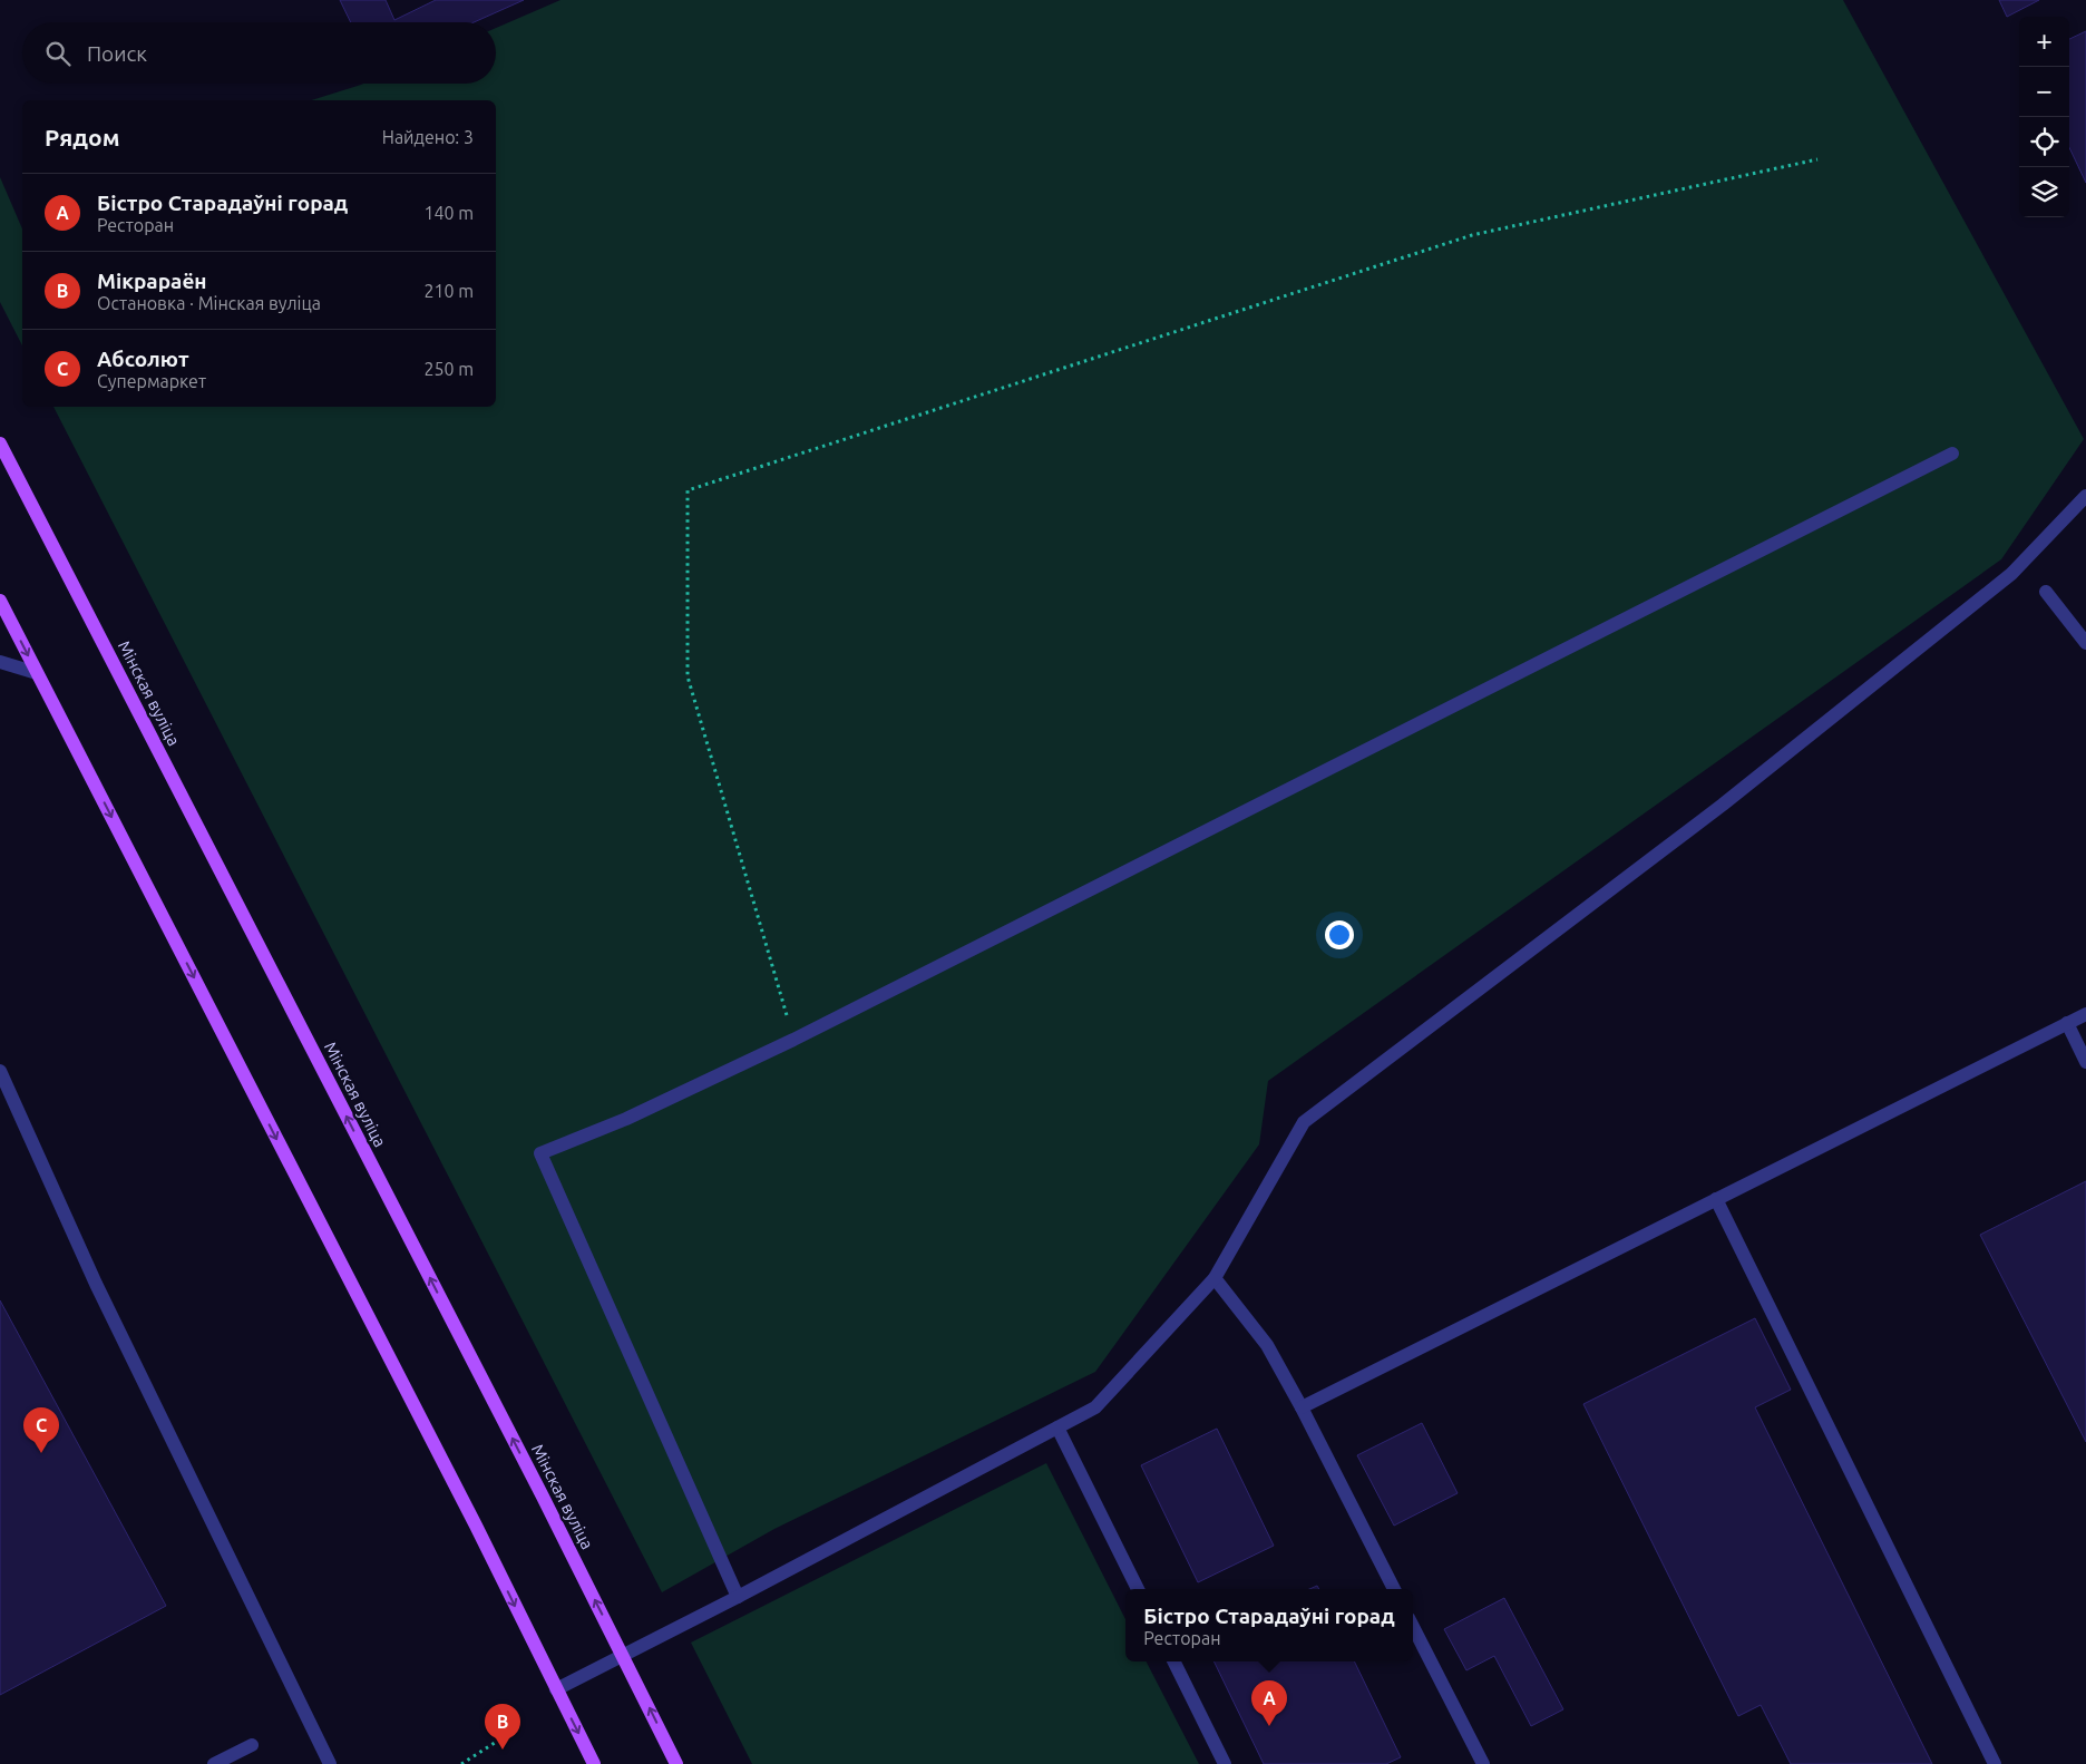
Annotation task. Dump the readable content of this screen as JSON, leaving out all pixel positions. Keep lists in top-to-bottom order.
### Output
{
  "streets": {
    "main road": ["Мінская вуліца"]
  },
  "page": {
    "map_buttons": ["+", "−"],
    "search": "Поиск",
    "heading": ["Рядом", "Найдено: 3"],
    "list": [
      {
        "mark": "A",
        "name": "Бістро Старадаўні горад",
        "note": "Ресторан",
        "value": "140 m"
      },
      {
        "mark": "B",
        "name": "Мікрараён",
        "note": "Остановка · Мінская вуліца",
        "value": "210 m"
      },
      {
        "mark": "C",
        "name": "Абсолют",
        "note": "Супермаркет",
        "value": "250 m"
      }
    ],
    "pins": ["C", "A", "B"],
    "popup": ["Бістро Старадаўні горад", "Ресторан"]
  }
}
